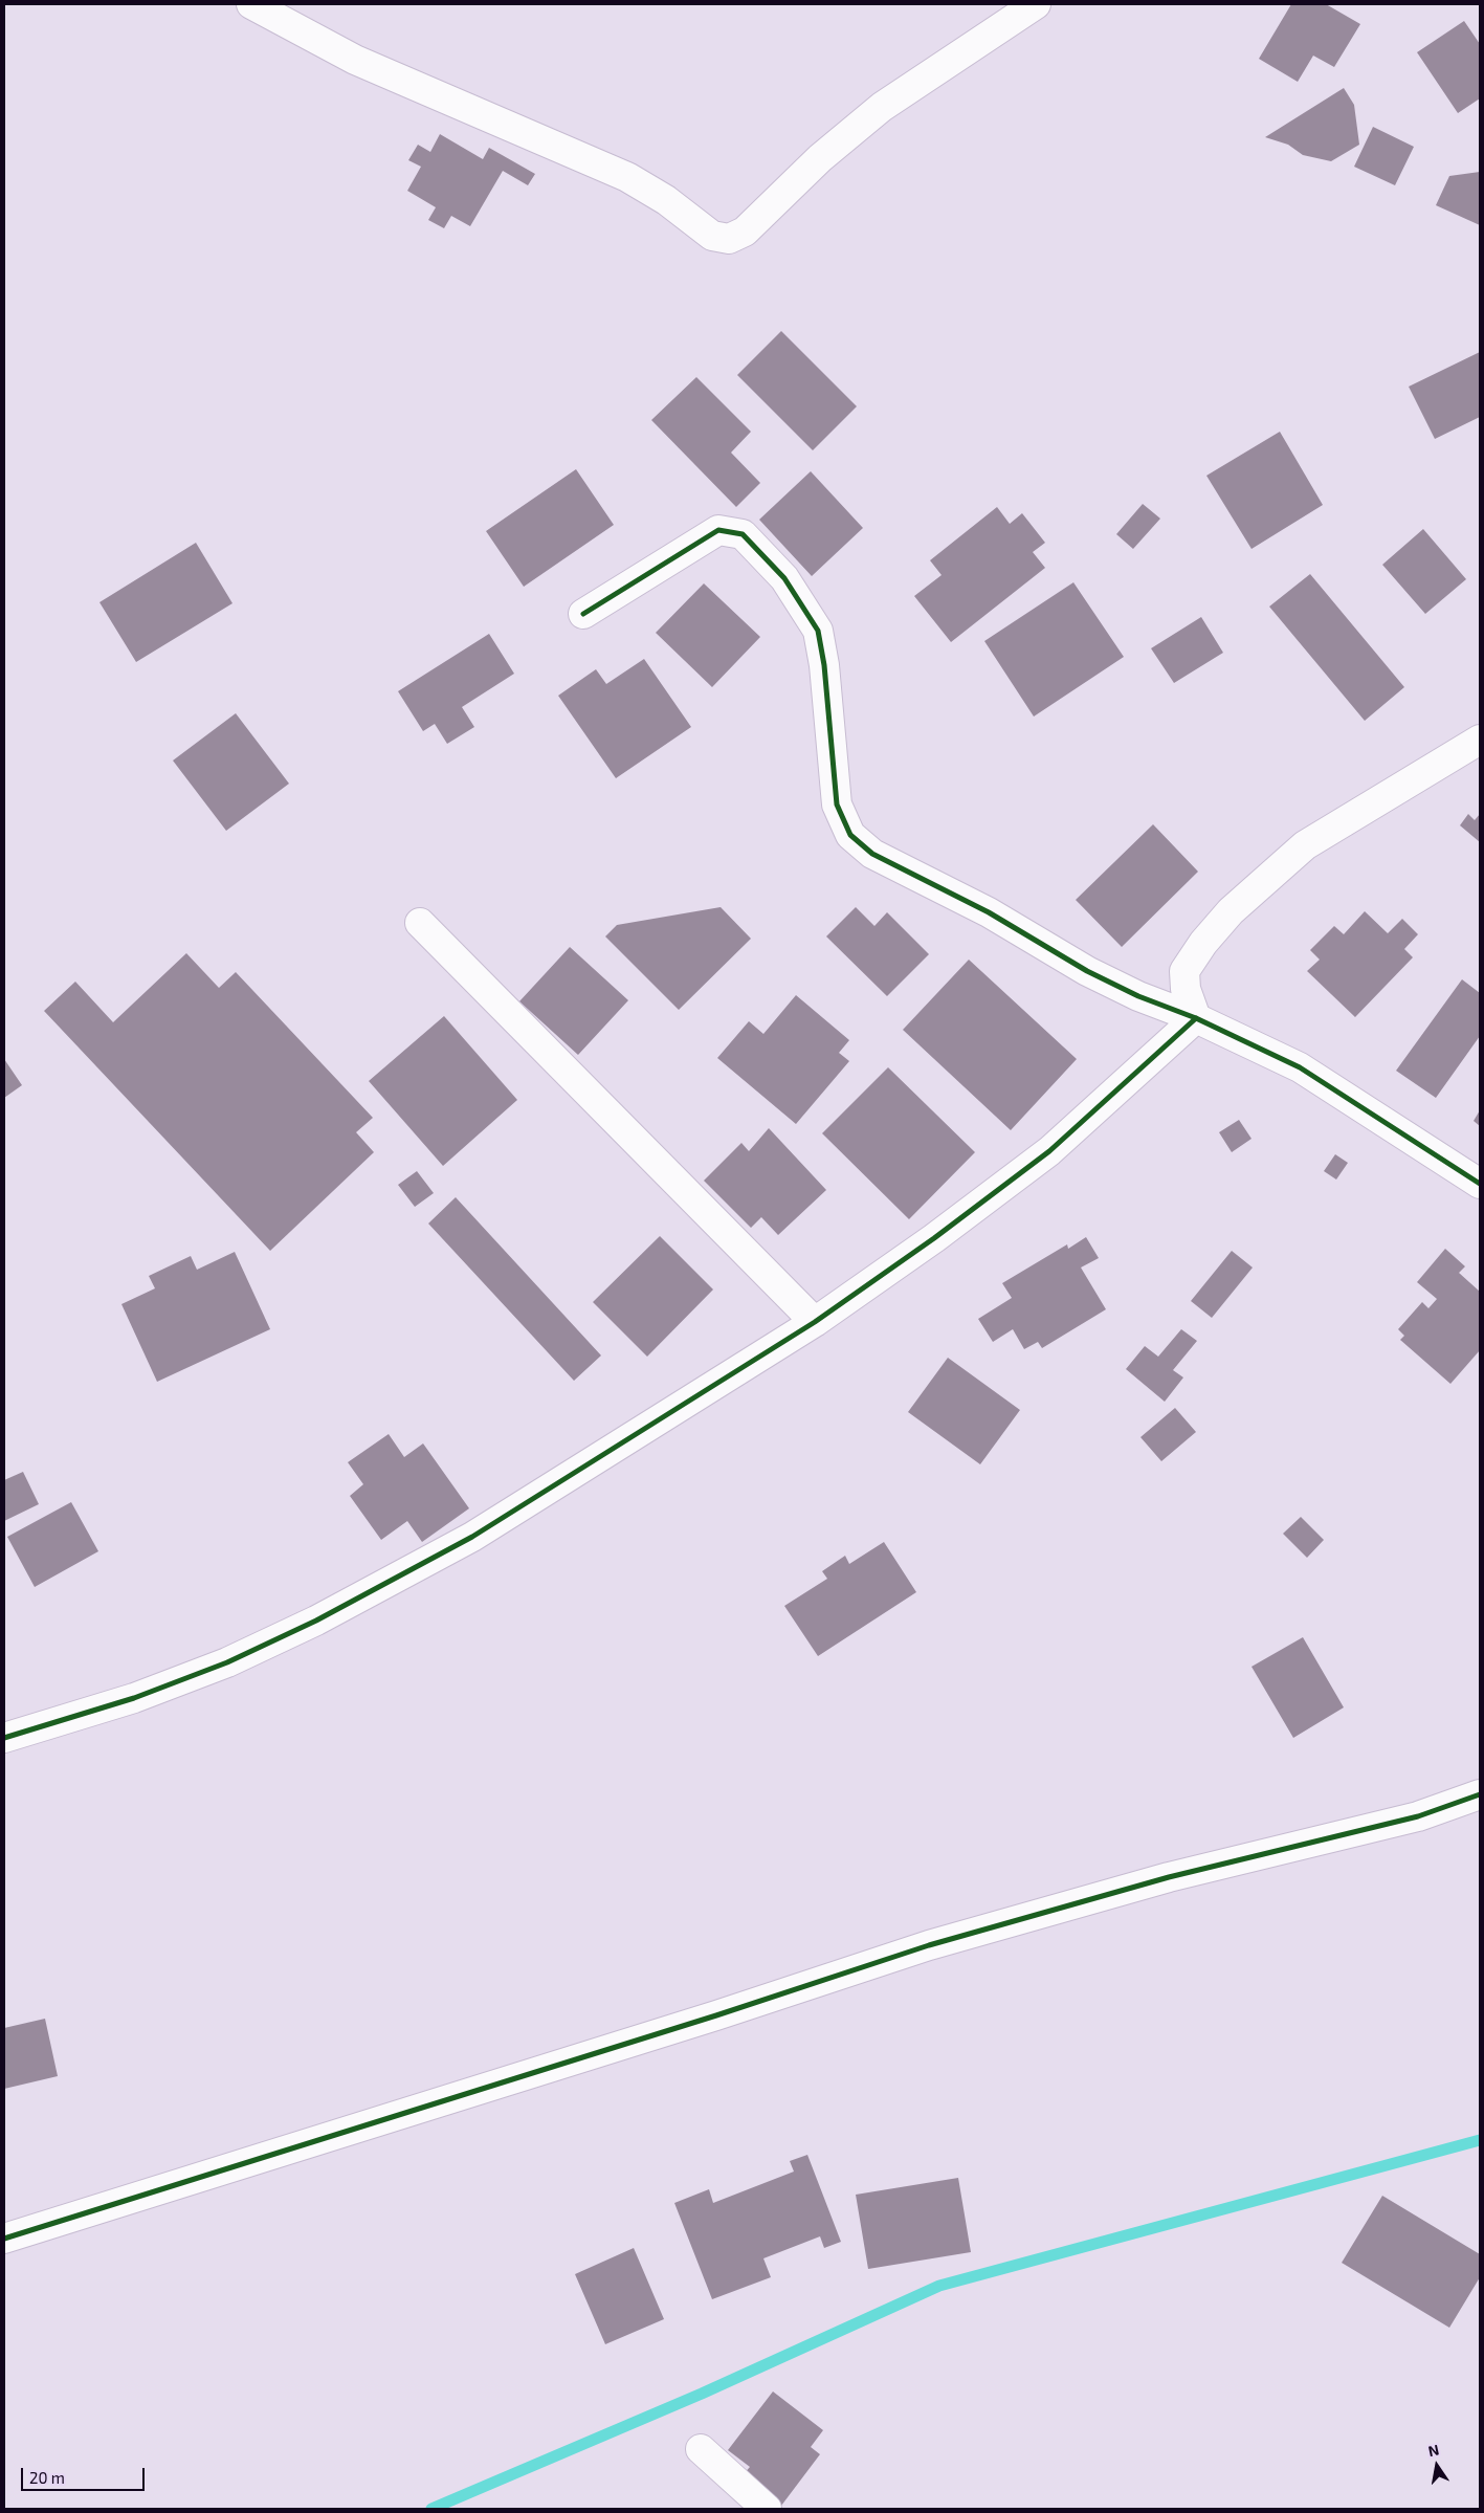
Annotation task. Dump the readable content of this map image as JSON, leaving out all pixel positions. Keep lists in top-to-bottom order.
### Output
{
  "scale_bar": "20 m",
  "north": "top"
}
